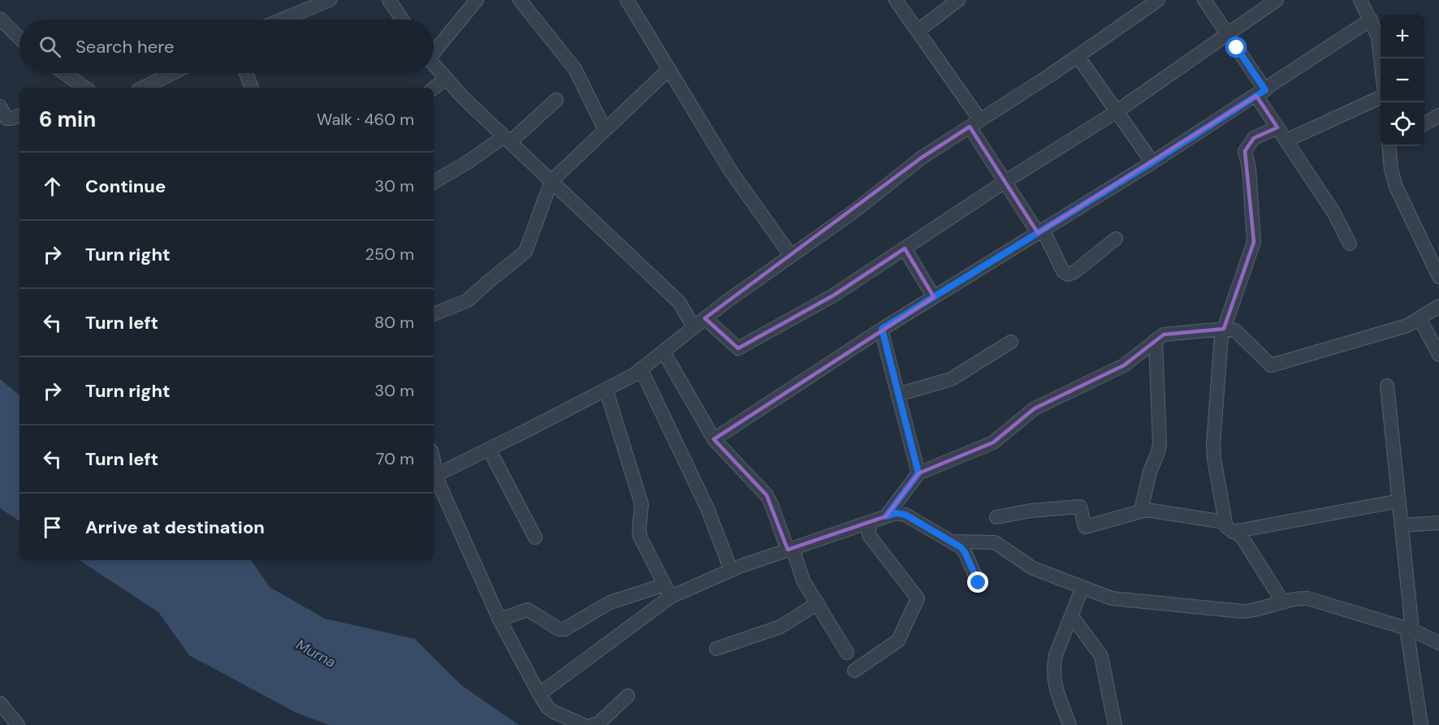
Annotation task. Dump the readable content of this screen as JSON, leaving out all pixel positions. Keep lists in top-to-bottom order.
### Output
{
  "water": ["Murna"],
  "page": {
    "map_buttons": ["+", "−"],
    "search": "Search here",
    "heading": ["6 min", "Walk · 460 m"],
    "list": [
      ["Continue", "30 m"],
      ["Turn right", "250 m"],
      ["Turn left", "80 m"],
      ["Turn right", "30 m"],
      ["Turn left", "70 m"],
      "Arrive at destination"
    ]
  }
}
